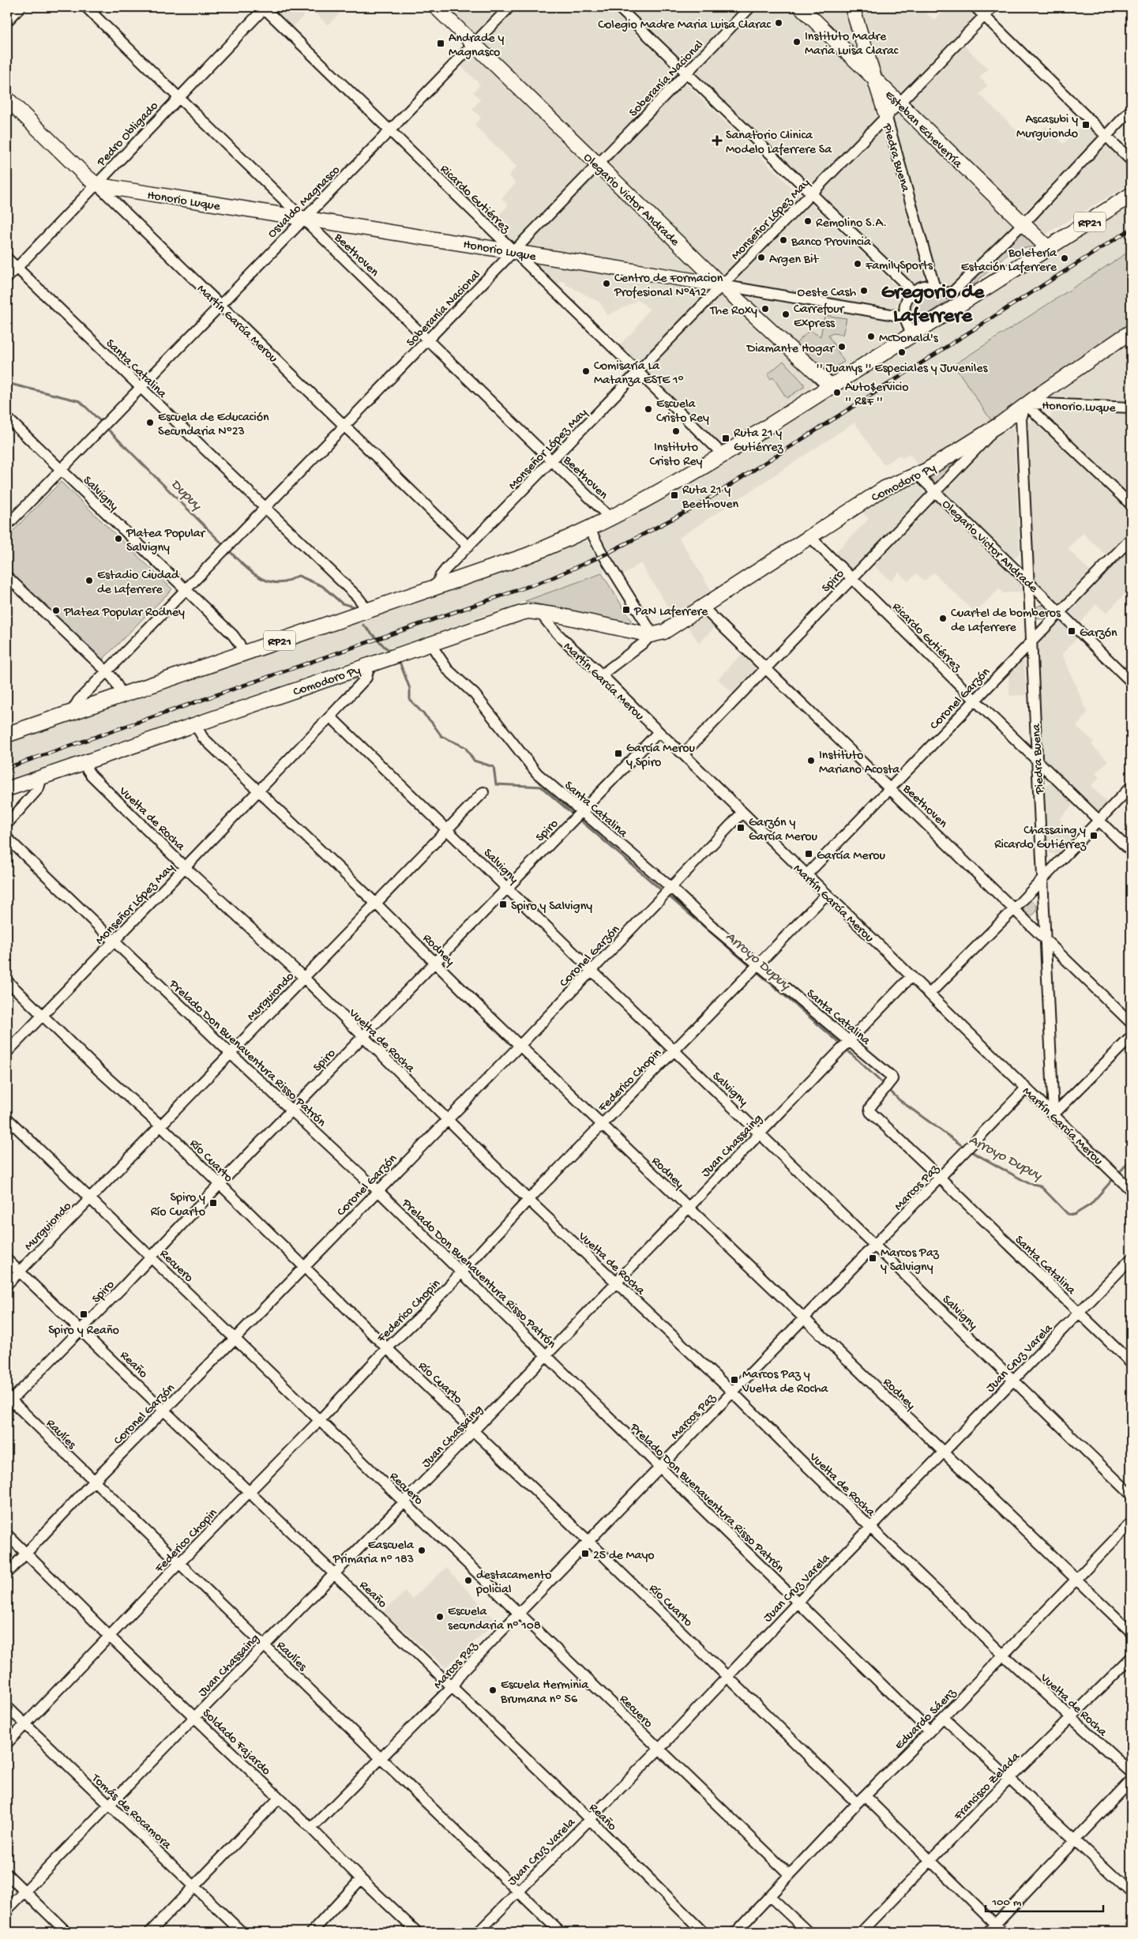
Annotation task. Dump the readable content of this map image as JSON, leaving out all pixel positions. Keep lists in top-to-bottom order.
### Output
{
  "streets": {
    "main road": ["RP21"],
    "street": [
      "Soberanía Nacional",
      "Esteban Echeverría",
      "Pedro Obligado",
      "Piedra Buena",
      "Ricardo Gutiérrez",
      "Olegario Victor Andrade",
      "Honorio Luque",
      "Osvaldo Magnasco",
      "Monseñor López May",
      "Beethoven",
      "Martín García Merou",
      "Santa Catalina",
      "Comodoro Py",
      "Salvigny",
      "Spiro",
      "Coronel Garzón",
      "Vuelta de Rocha",
      "Rodney",
      "Murguiondo",
      "Prelado Don Buenaventura Risso Patrón",
      "Federico Chopin",
      "Juan Chassaing",
      "Río Cuarto",
      "Marcos Paz",
      "Recuero",
      "Juan Cruz Varela",
      "Reaño",
      "Raulíes",
      "Eduardo Sáenz",
      "Soldado Fajardo",
      "Francisco Zelada",
      "Tomás de Rocamora"
    ]
  },
  "crossings": [
    ["Soberanía Nacional", "Ricardo Gutiérrez"],
    ["Soberanía Nacional", "Olegario Victor Andrade"],
    ["Soberanía Nacional", "Honorio Luque"],
    ["Soberanía Nacional", "Beethoven"],
    ["Soberanía Nacional", "Martín García Merou"],
    ["Soberanía Nacional", "Santa Catalina"],
    ["Soberanía Nacional", "Salvigny"],
    ["Esteban Echeverría", "Piedra Buena"],
    ["Esteban Echeverría", "Monseñor López May"],
    ["Esteban Echeverría", "RP21"],
    ["Pedro Obligado", "Ricardo Gutiérrez"],
    ["Pedro Obligado", "Honorio Luque"],
    ["Pedro Obligado", "Beethoven"],
    ["Pedro Obligado", "Martín García Merou"],
    ["Pedro Obligado", "Santa Catalina"],
    ["Piedra Buena", "Ricardo Gutiérrez"],
    ["Piedra Buena", "Olegario Victor Andrade"],
    ["Piedra Buena", "Honorio Luque"],
    ["Piedra Buena", "Monseñor López May"],
    ["Piedra Buena", "Beethoven"],
    ["Piedra Buena", "Martín García Merou"],
    ["Piedra Buena", "Comodoro Py"],
    ["Piedra Buena", "Coronel Garzón"],
    ["Ricardo Gutiérrez", "Honorio Luque"],
    ["Ricardo Gutiérrez", "Osvaldo Magnasco"],
    ["Ricardo Gutiérrez", "Monseñor López May"],
    ["Ricardo Gutiérrez", "RP21"],
    ["Ricardo Gutiérrez", "Comodoro Py"],
    ["Ricardo Gutiérrez", "Spiro"],
    ["Ricardo Gutiérrez", "Coronel Garzón"],
    ["Olegario Victor Andrade", "Honorio Luque"],
    ["Olegario Victor Andrade", "Osvaldo Magnasco"],
    ["Olegario Victor Andrade", "Monseñor López May"],
    ["Olegario Victor Andrade", "RP21"],
    ["Olegario Victor Andrade", "Comodoro Py"],
    ["Olegario Victor Andrade", "Spiro"],
    ["Olegario Victor Andrade", "Coronel Garzón"],
    ["Honorio Luque", "Osvaldo Magnasco"],
    ["Honorio Luque", "Monseñor López May"],
    ["Honorio Luque", "Beethoven"],
    ["Honorio Luque", "Martín García Merou"],
    ["Honorio Luque", "Comodoro Py"],
    ["Osvaldo Magnasco", "Beethoven"],
    ["Osvaldo Magnasco", "Martín García Merou"],
    ["Osvaldo Magnasco", "Santa Catalina"],
    ["Osvaldo Magnasco", "Salvigny"],
    ["Monseñor López May", "RP21"],
    ["Monseñor López May", "Beethoven"],
    ["Monseñor López May", "Martín García Merou"],
    ["Monseñor López May", "Comodoro Py"],
    ["Monseñor López May", "Salvigny"],
    ["Monseñor López May", "Vuelta de Rocha"],
    ["Monseñor López May", "Rodney"],
    ["Monseñor López May", "Prelado Don Buenaventura Risso Patrón"],
    ["Monseñor López May", "Río Cuarto"],
    ["RP21", "Beethoven"],
    ["RP21", "Santa Catalina"],
    ["RP21", "Salvigny"],
    ["Beethoven", "Comodoro Py"],
    ["Beethoven", "Spiro"],
    ["Beethoven", "Coronel Garzón"],
    ["Martín García Merou", "Comodoro Py"],
    ["Martín García Merou", "Spiro"],
    ["Martín García Merou", "Coronel Garzón"],
    ["Martín García Merou", "Federico Chopin"],
    ["Martín García Merou", "Juan Chassaing"],
    ["Martín García Merou", "Marcos Paz"],
    ["Santa Catalina", "Comodoro Py"],
    ["Santa Catalina", "Spiro"],
    ["Santa Catalina", "Coronel Garzón"],
    ["Santa Catalina", "Federico Chopin"],
    ["Santa Catalina", "Juan Chassaing"],
    ["Santa Catalina", "Marcos Paz"],
    ["Santa Catalina", "Juan Cruz Varela"],
    ["Comodoro Py", "Spiro"],
    ["Comodoro Py", "Vuelta de Rocha"],
    ["Comodoro Py", "Rodney"],
    ["Salvigny", "Spiro"],
    ["Salvigny", "Coronel Garzón"],
    ["Salvigny", "Murguiondo"],
    ["Salvigny", "Federico Chopin"],
    ["Salvigny", "Juan Chassaing"],
    ["Salvigny", "Marcos Paz"],
    ["Salvigny", "Juan Cruz Varela"],
    ["Spiro", "Vuelta de Rocha"],
    ["Spiro", "Rodney"],
    ["Spiro", "Prelado Don Buenaventura Risso Patrón"],
    ["Spiro", "Río Cuarto"],
    ["Spiro", "Recuero"],
    ["Spiro", "Reaño"],
    ["Spiro", "Raulíes"],
    ["Coronel Garzón", "Vuelta de Rocha"],
    ["Coronel Garzón", "Rodney"],
    ["Coronel Garzón", "Prelado Don Buenaventura Risso Patrón"],
    ["Coronel Garzón", "Río Cuarto"],
    ["Coronel Garzón", "Recuero"],
    ["Coronel Garzón", "Reaño"],
    ["Coronel Garzón", "Raulíes"],
    ["Coronel Garzón", "Soldado Fajardo"],
    ["Vuelta de Rocha", "Murguiondo"],
    ["Vuelta de Rocha", "Federico Chopin"],
    ["Vuelta de Rocha", "Juan Chassaing"],
    ["Vuelta de Rocha", "Marcos Paz"],
    ["Vuelta de Rocha", "Juan Cruz Varela"],
    ["Vuelta de Rocha", "Eduardo Sáenz"],
    ["Vuelta de Rocha", "Francisco Zelada"],
    ["Rodney", "Murguiondo"],
    ["Rodney", "Federico Chopin"],
    ["Rodney", "Juan Chassaing"],
    ["Rodney", "Marcos Paz"],
    ["Rodney", "Juan Cruz Varela"],
    ["Rodney", "Eduardo Sáenz"],
    ["Murguiondo", "Prelado Don Buenaventura Risso Patrón"],
    ["Murguiondo", "Río Cuarto"],
    ["Murguiondo", "Recuero"],
    ["Murguiondo", "Reaño"],
    ["Prelado Don Buenaventura Risso Patrón", "Federico Chopin"],
    ["Prelado Don Buenaventura Risso Patrón", "Juan Chassaing"],
    ["Prelado Don Buenaventura Risso Patrón", "Marcos Paz"],
    ["Prelado Don Buenaventura Risso Patrón", "Juan Cruz Varela"],
    ["Prelado Don Buenaventura Risso Patrón", "Eduardo Sáenz"],
    ["Federico Chopin", "Río Cuarto"],
    ["Federico Chopin", "Recuero"],
    ["Federico Chopin", "Reaño"],
    ["Federico Chopin", "Raulíes"],
    ["Federico Chopin", "Soldado Fajardo"],
    ["Federico Chopin", "Tomás de Rocamora"],
    ["Juan Chassaing", "Río Cuarto"],
    ["Juan Chassaing", "Recuero"],
    ["Juan Chassaing", "Reaño"],
    ["Juan Chassaing", "Raulíes"],
    ["Juan Chassaing", "Soldado Fajardo"],
    ["Juan Chassaing", "Tomás de Rocamora"],
    ["Río Cuarto", "Marcos Paz"],
    ["Río Cuarto", "Juan Cruz Varela"],
    ["Río Cuarto", "Eduardo Sáenz"],
    ["Río Cuarto", "Francisco Zelada"],
    ["Marcos Paz", "Recuero"],
    ["Marcos Paz", "Reaño"],
    ["Marcos Paz", "Raulíes"],
    ["Marcos Paz", "Soldado Fajardo"],
    ["Recuero", "Juan Cruz Varela"],
    ["Recuero", "Eduardo Sáenz"],
    ["Juan Cruz Varela", "Reaño"],
    ["Juan Cruz Varela", "Raulíes"]
  ],
  "districts": ["Gregorio de Laferrere"],
  "water": ["Dupuy", "Arroyo Dupuy"],
  "places": {
    "other": [
      "Colegio Madre Maria Luisa Clarac",
      "Instituto Madre Maria Luisa Clarac",
      "Remolino S.A.",
      "Banco Provincia",
      "Argen Bit",
      "Boletería Estación Laferrere",
      "FamilySports",
      "Centro de Formacion Profesional Nº412",
      "Oeste Cash",
      "The Roxy",
      "Carrefour Express",
      "McDonald's",
      "Diamante Hogar",
      "'' Juanys '' Especiales y Juveniles",
      "Comisaría La Matanza ESTE 1°",
      "Auto$ervicio '' R&F ''",
      "Escuela Cristo Rey",
      "Escuela de Educación Secundaria Nº23",
      "Instituto Cristo Rey",
      "Platea Popular Salvigny",
      "Estadio Ciudad de Laferrere",
      "Platea Popular Rodney",
      "Cuartel de bomberos de Laferrere",
      "Instituto Mariano Acosta",
      "Eascuela Primaria n° 183",
      "destacamento policial",
      "Escuela secundaria n° 108",
      "Escuela Herminia Brumana n° 56"
    ],
    "transit": [
      "Andrade y Magnasco",
      "Ascasubi y Murguiondo",
      "Ruta 21 y Gutiérrez",
      "Ruta 21 y Beethoven",
      "PaN Laferrere",
      "Garzón",
      "García Merou y Spiro",
      "Garzón y García Merou",
      "Chassaing y Ricardo Gutiérrez",
      "García Merou",
      "Spiro y Salvigny",
      "Spiro y Río Cuarto",
      "Marcos Paz y Salvigny",
      "Spiro y Reaño",
      "Marcos Paz y Vuelta de Rocha",
      "25 de Mayo"
    ],
    "health": ["Sanatorio Clinica Modelo Laferrere Sa"]
  },
  "scale_bar": "100 m"
}
